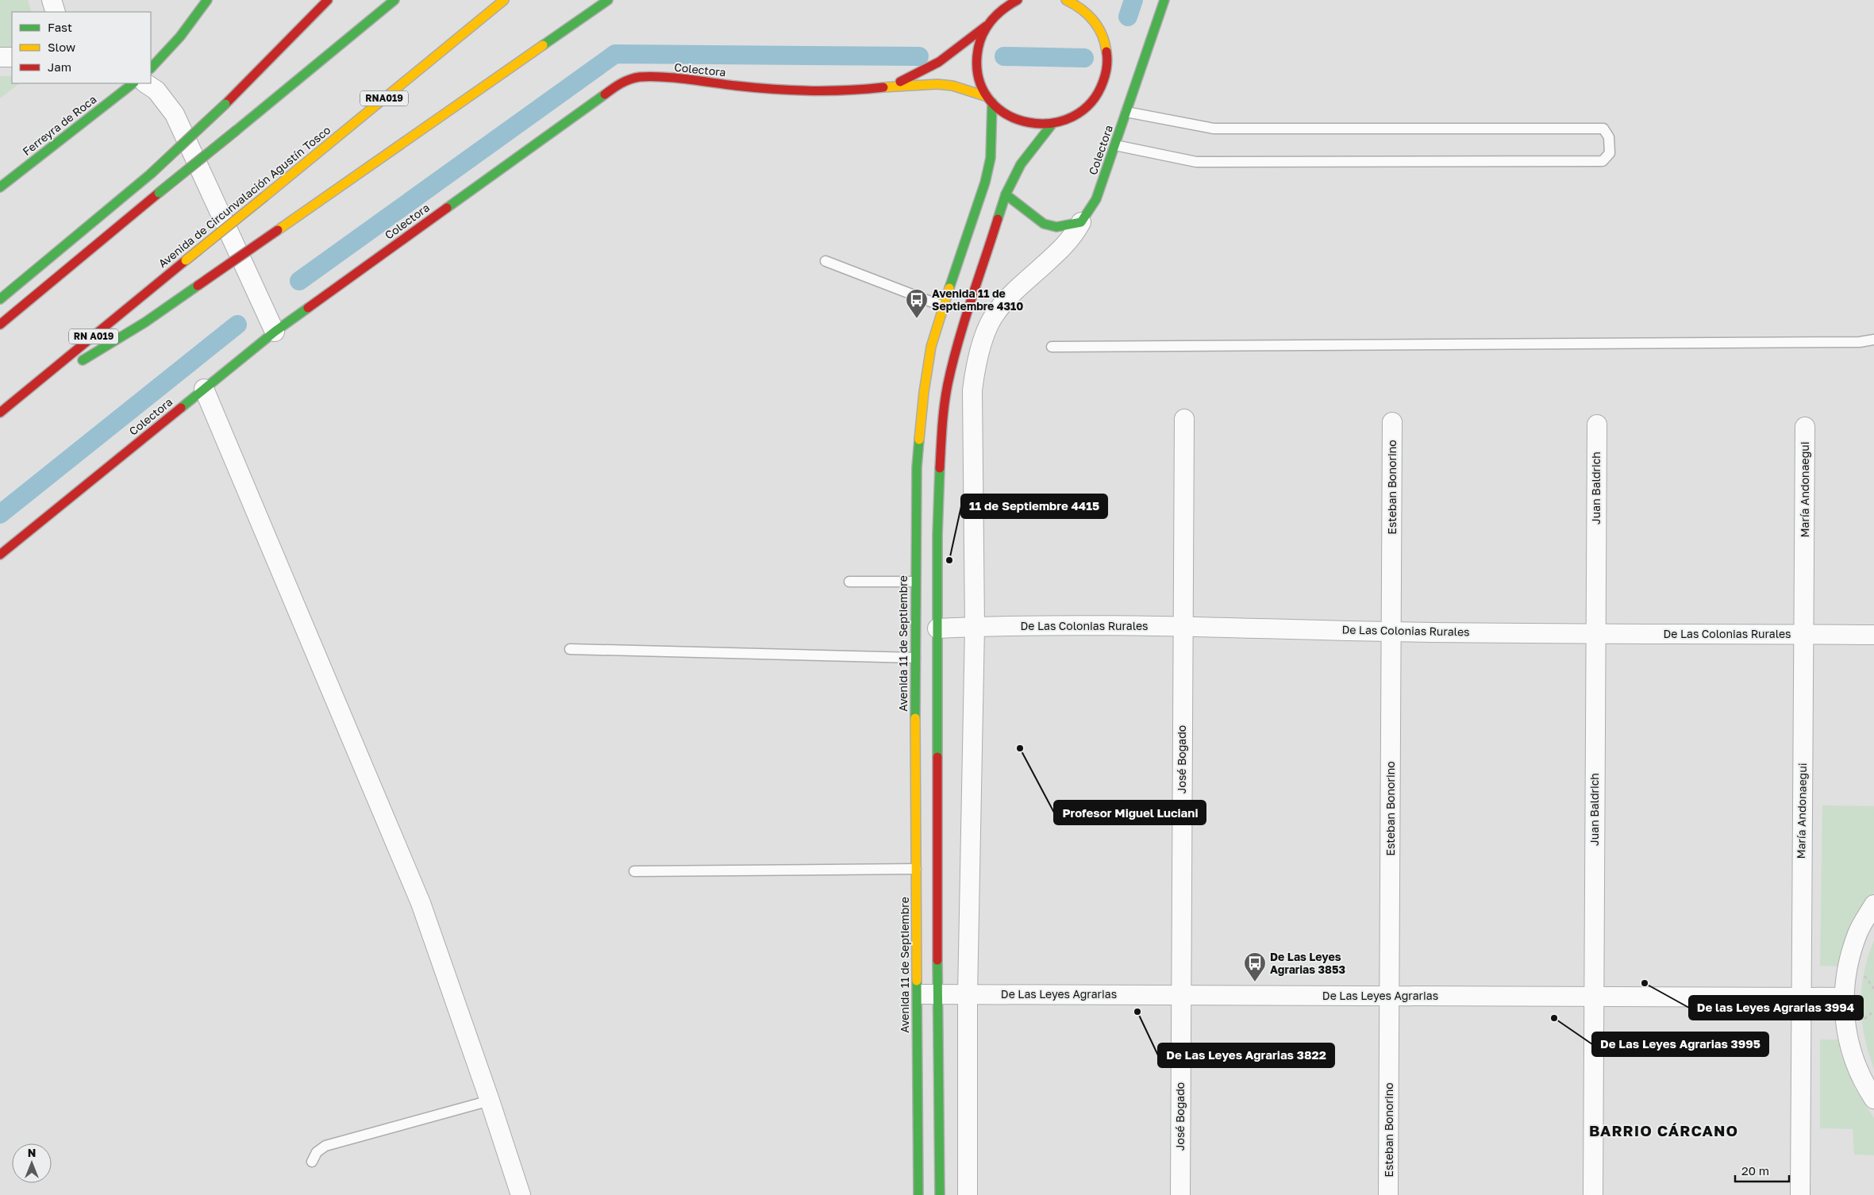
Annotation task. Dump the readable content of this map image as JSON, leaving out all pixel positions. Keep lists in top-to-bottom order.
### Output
{
  "streets": {
    "main road": [
      "Colectora",
      "RNA019",
      "Ferreyra de Roca",
      "Avenida de Circunvalación Agustín Tosco",
      "RN A019",
      "Avenida 11 de Septiembre"
    ],
    "street": [
      "Esteban Bonorino",
      "Juan Baldrich",
      "María Andonaegui",
      "De Las Colonias Rurales",
      "José Bogado",
      "De Las Leyes Agrarias"
    ]
  },
  "crossings": [
    ["Colectora", "Avenida 11 de Septiembre"],
    ["Esteban Bonorino", "De Las Colonias Rurales"],
    ["Esteban Bonorino", "De Las Leyes Agrarias"],
    ["Juan Baldrich", "De Las Colonias Rurales"],
    ["Juan Baldrich", "De Las Leyes Agrarias"],
    ["María Andonaegui", "De Las Colonias Rurales"],
    ["María Andonaegui", "De Las Leyes Agrarias"],
    ["De Las Colonias Rurales", "José Bogado"],
    ["Avenida 11 de Septiembre", "De Las Leyes Agrarias"],
    ["José Bogado", "De Las Leyes Agrarias"]
  ],
  "districts": ["BARRIO CÁRCANO"],
  "places": {
    "bus stop": ["Avenida 11 de Septiembre 4310", "De Las Leyes Agrarias 3853"],
    "other": [
      "11 de Septiembre 4415",
      "Profesor Miguel Luciani",
      "De las Leyes Agrarias 3994",
      "De Las Leyes Agrarias 3822",
      "De Las Leyes Agrarias 3995"
    ]
  },
  "legend": ["Fast", "Slow", "Jam"],
  "scale_bar": "20 m",
  "north": "top"
}
